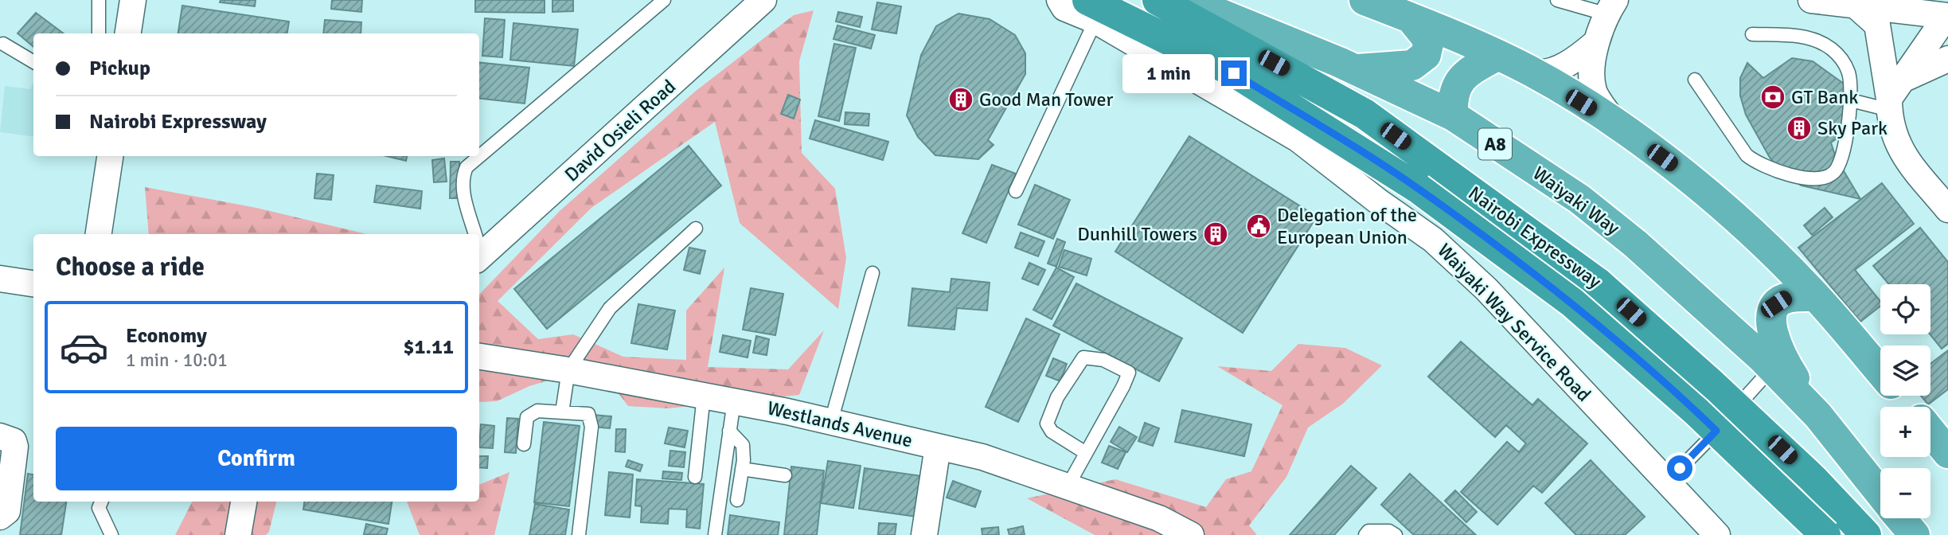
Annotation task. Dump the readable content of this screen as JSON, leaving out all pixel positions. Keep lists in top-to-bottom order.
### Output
{
  "streets": {
    "highway": ["A8", "Waiyaki Way", "Nairobi Expressway"],
    "street": ["David Osieli Road", "Waiyaki Way Service Road", "Westlands Avenue"]
  },
  "crossings": [
    ["Nairobi Expressway", "Waiyaki Way Service Road"]
  ],
  "places": {
    "bank": ["GT Bank"],
    "building": ["Good Man Tower", "Sky Park", "Dunhill Towers"],
    "public building": ["Delegation of the European Union"]
  },
  "page": {
    "banner": ["Pickup", "Nairobi Expressway"],
    "bubble": "1 min",
    "heading": "Choose a ride",
    "map_buttons": ["+", "−"],
    "list": [
      {
        "name": "Economy",
        "note": "1 min · 10:01",
        "value": "$1.11"
      }
    ],
    "buttons": "Confirm"
  }
}
